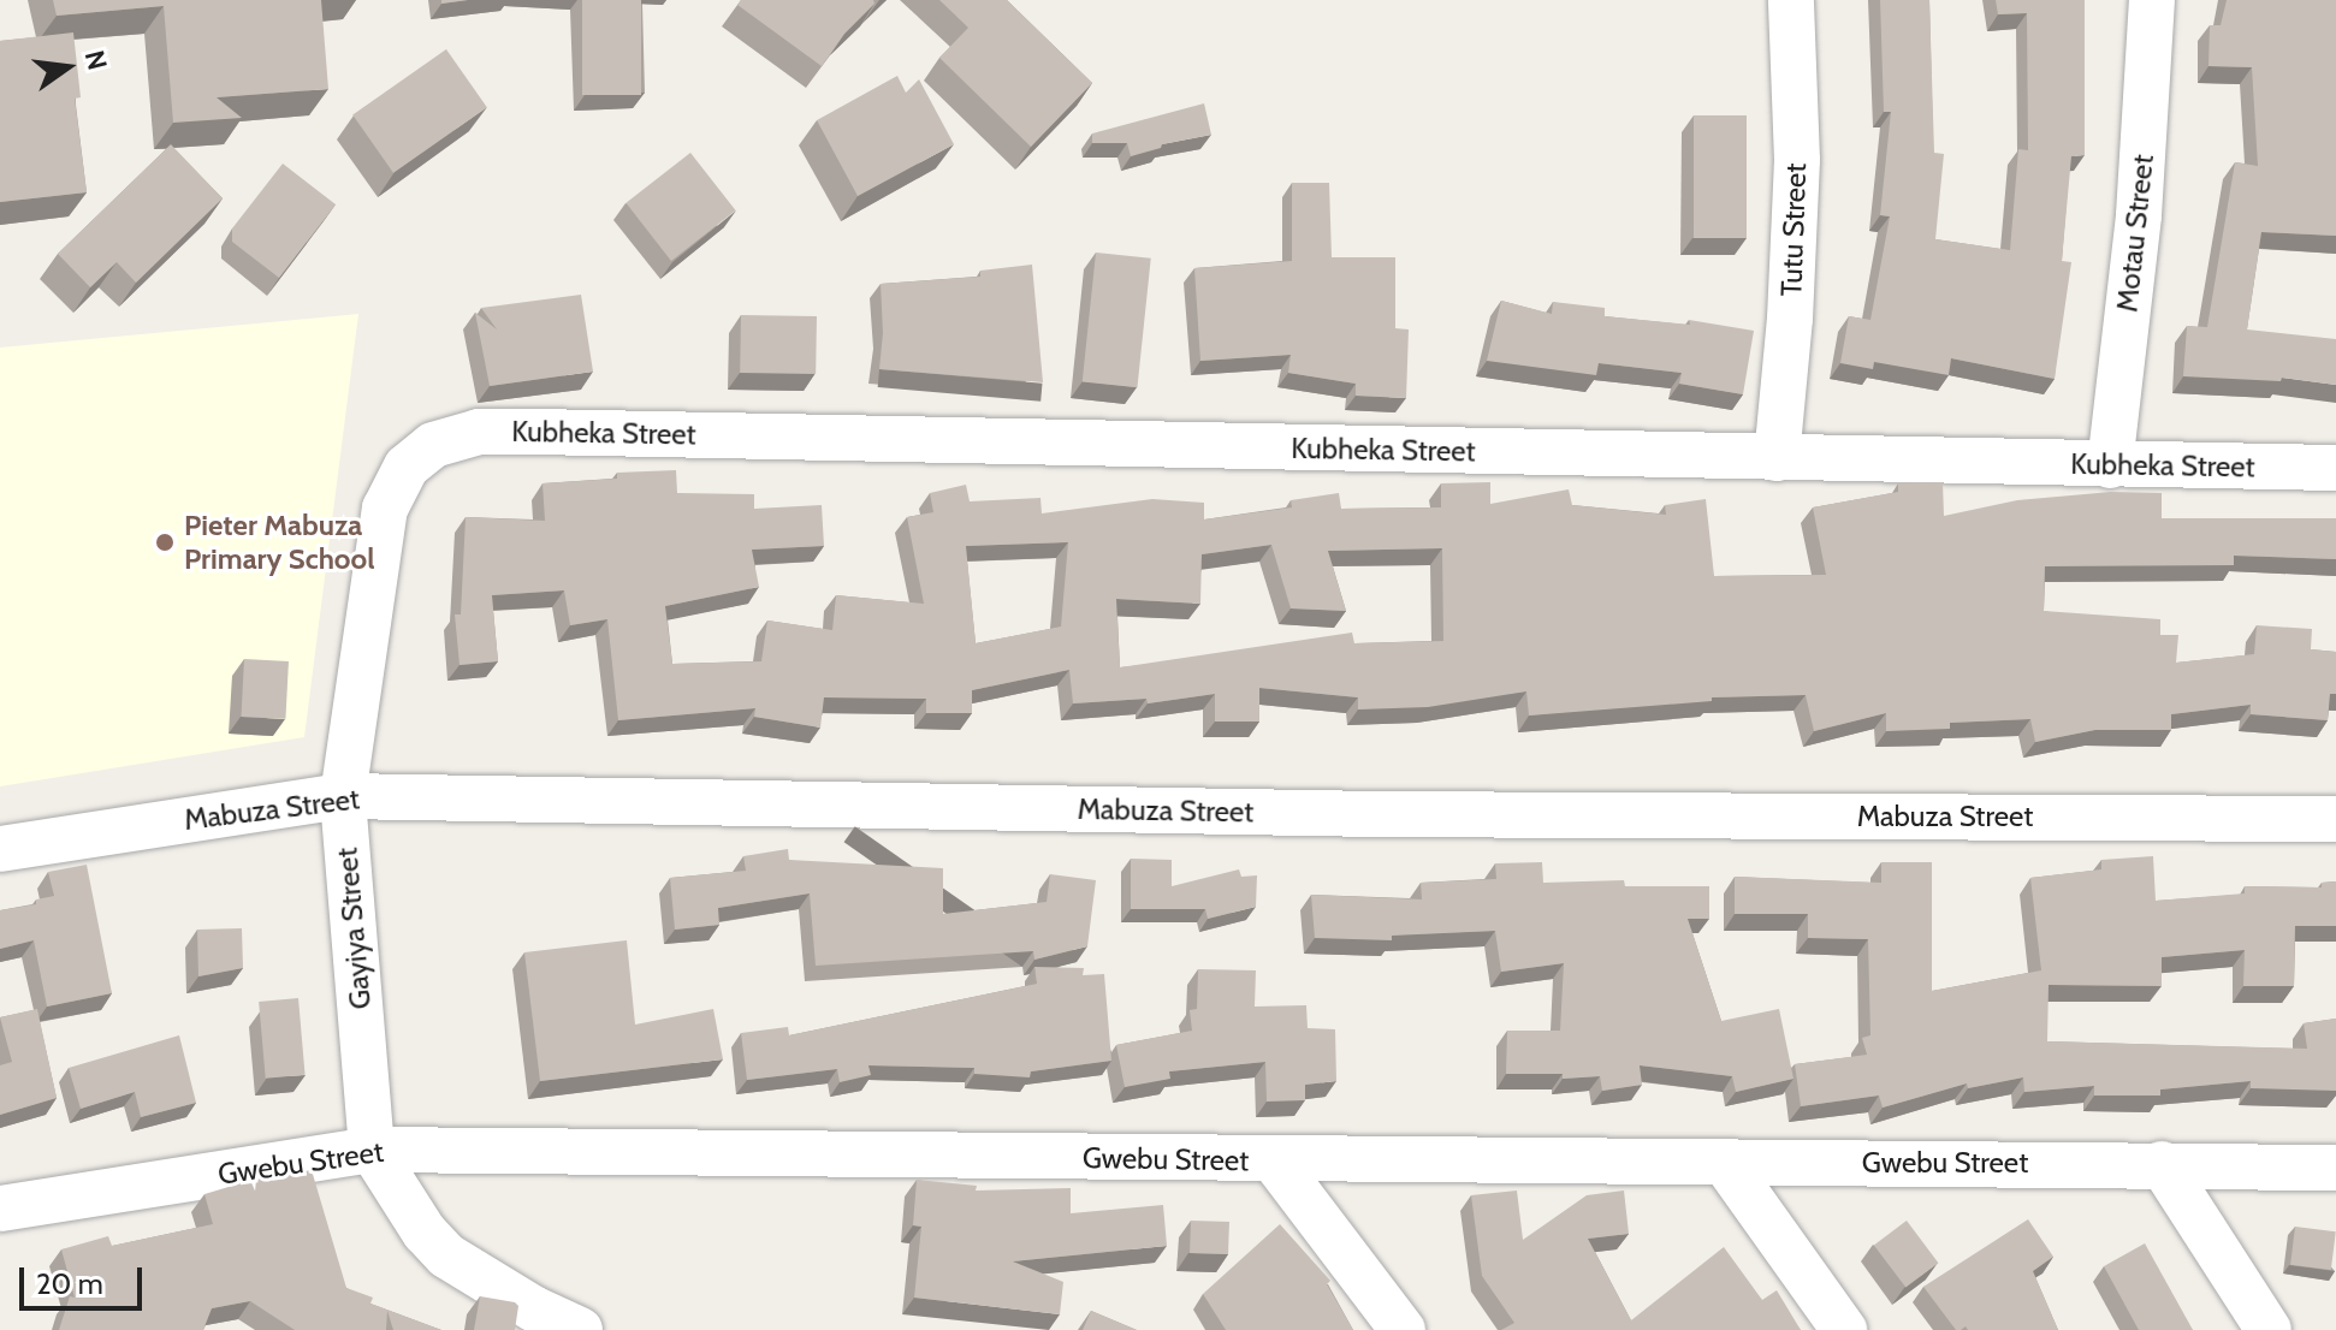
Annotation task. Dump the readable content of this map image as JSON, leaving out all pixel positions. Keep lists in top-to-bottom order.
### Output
{
  "streets": {
    "street": [
      "Tutu Street",
      "Motau Street",
      "Kubheka Street",
      "Mabuza Street",
      "Gayiya Street",
      "Gwebu Street"
    ]
  },
  "crossings": [
    ["Tutu Street", "Kubheka Street"],
    ["Motau Street", "Kubheka Street"],
    ["Kubheka Street", "Gayiya Street"],
    ["Mabuza Street", "Gayiya Street"],
    ["Gayiya Street", "Gwebu Street"]
  ],
  "places": ["Pieter Mabuza Primary School"],
  "scale_bar": "20 m",
  "north": "right"
}
